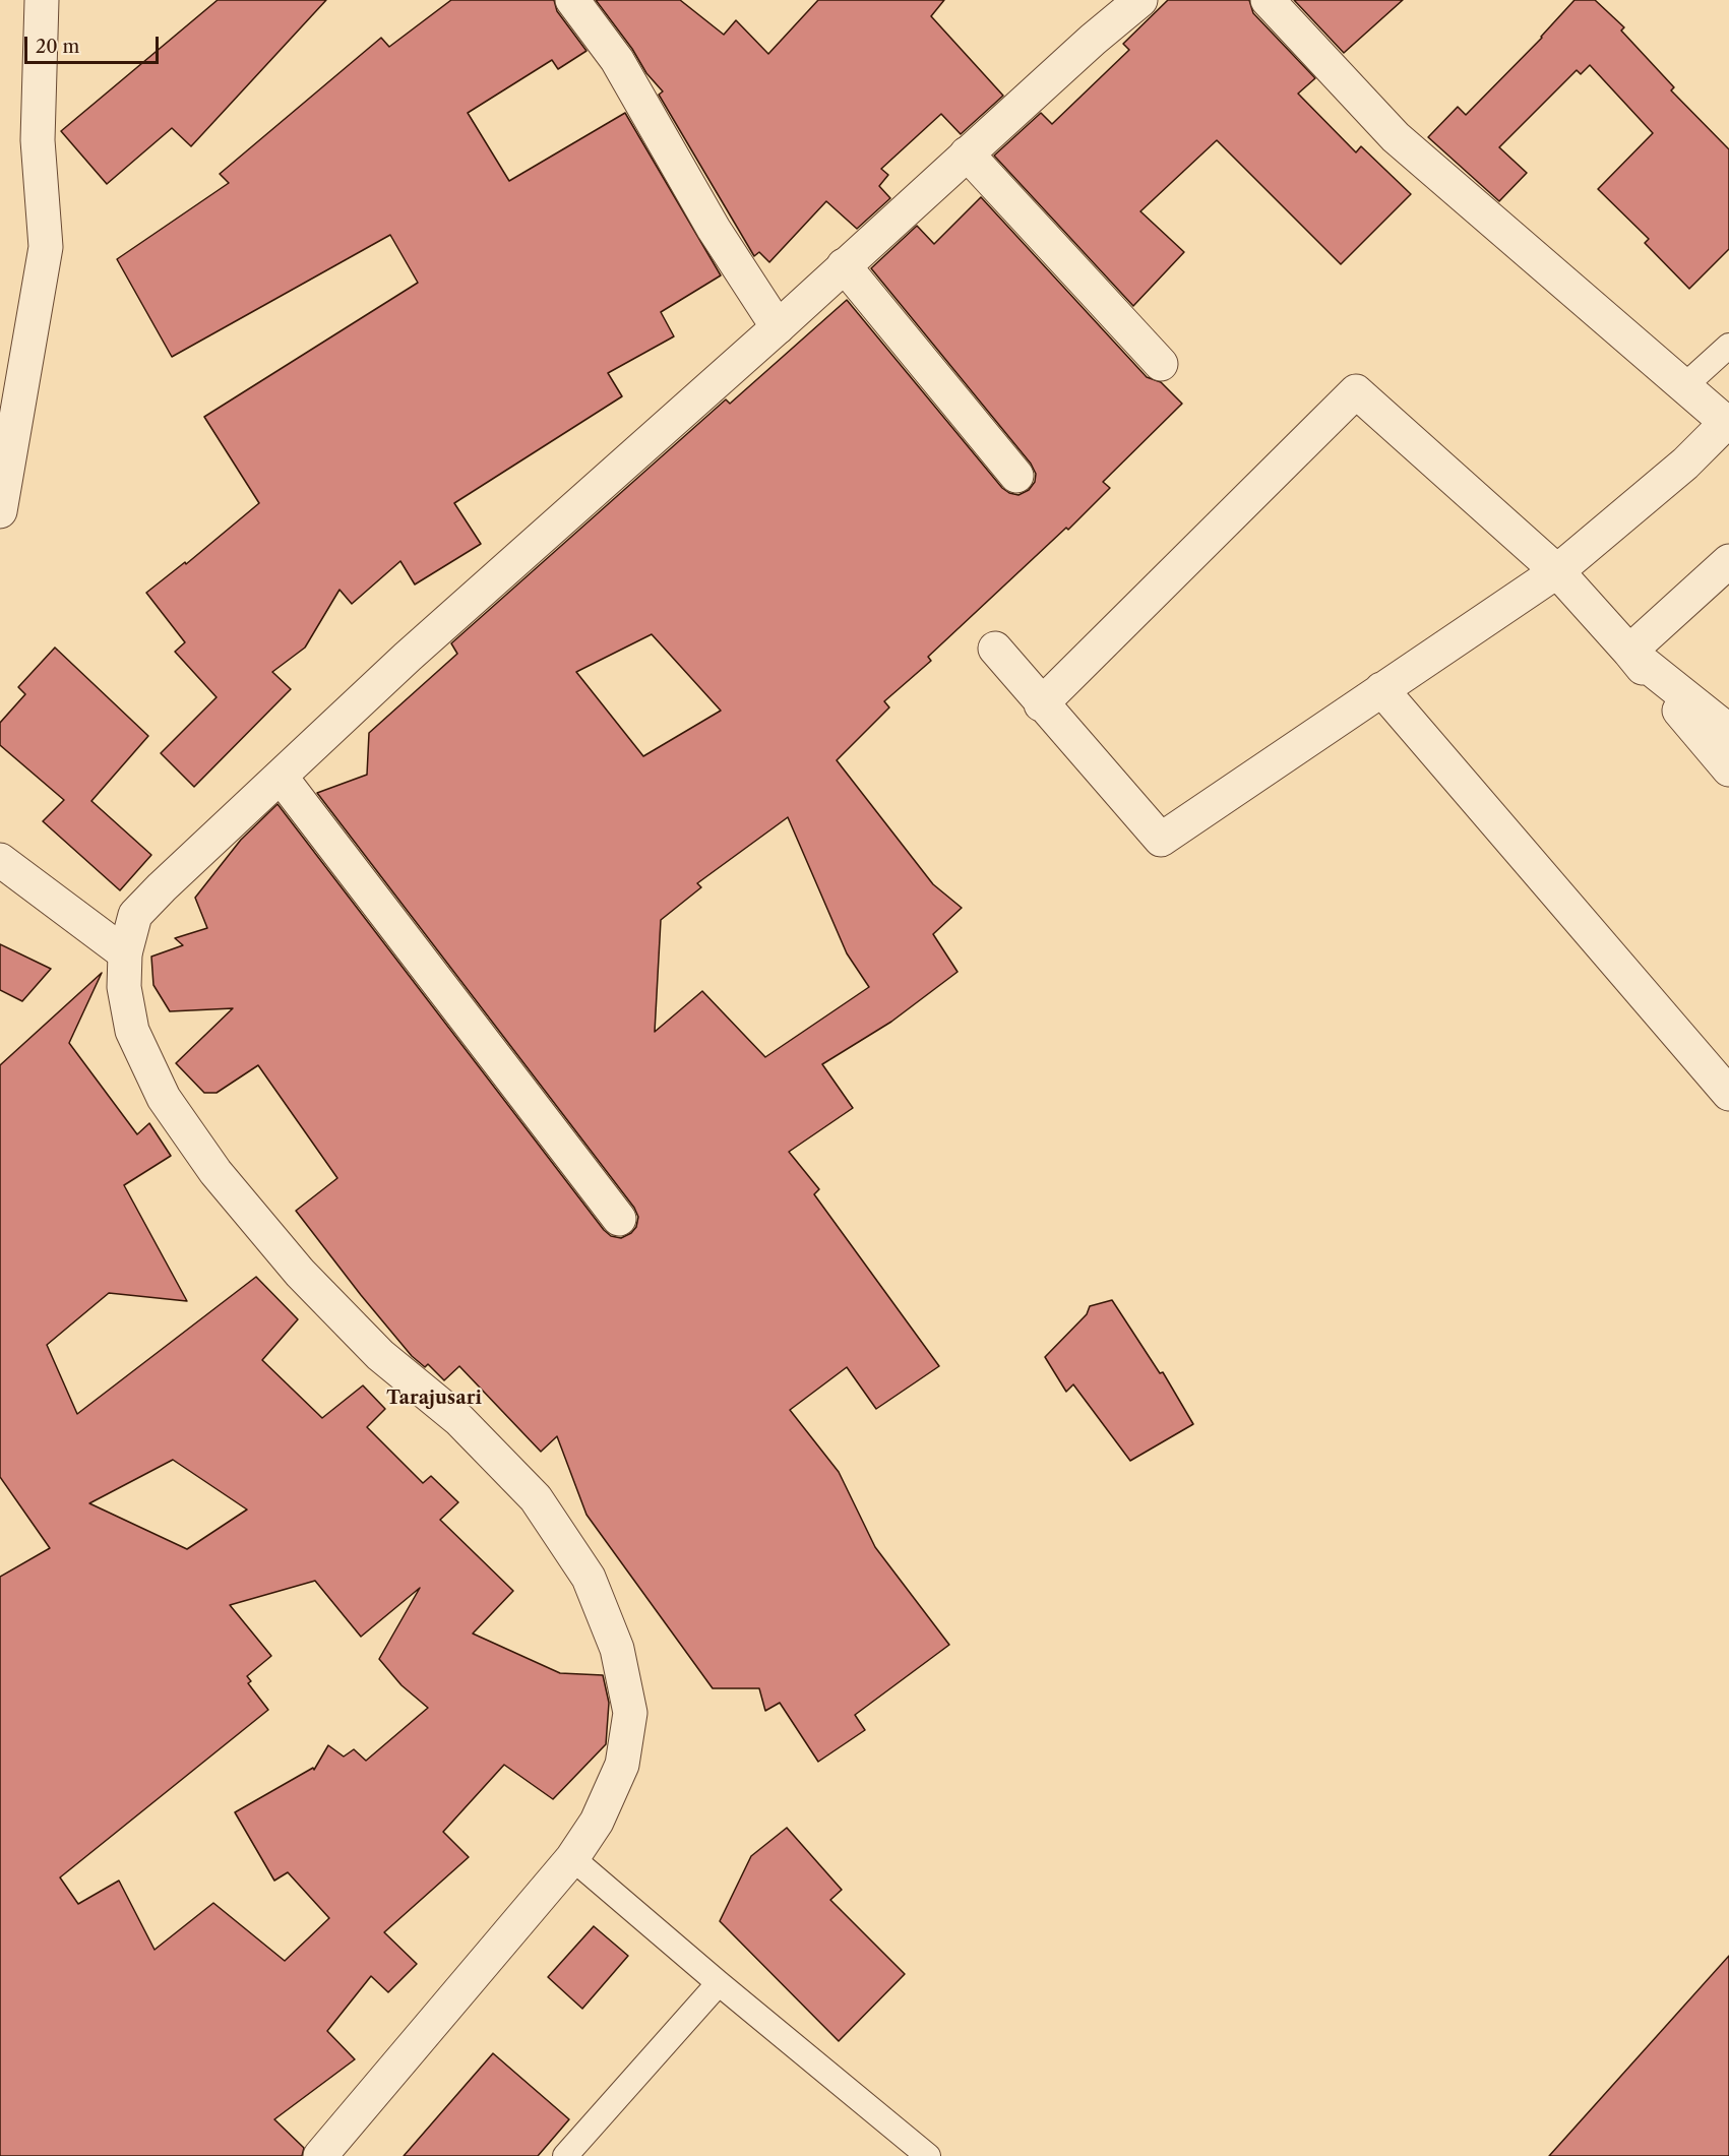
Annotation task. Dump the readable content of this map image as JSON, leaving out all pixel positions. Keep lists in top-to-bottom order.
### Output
{
  "districts": ["Tarajusari"],
  "scale_bar": "20 m"
}
